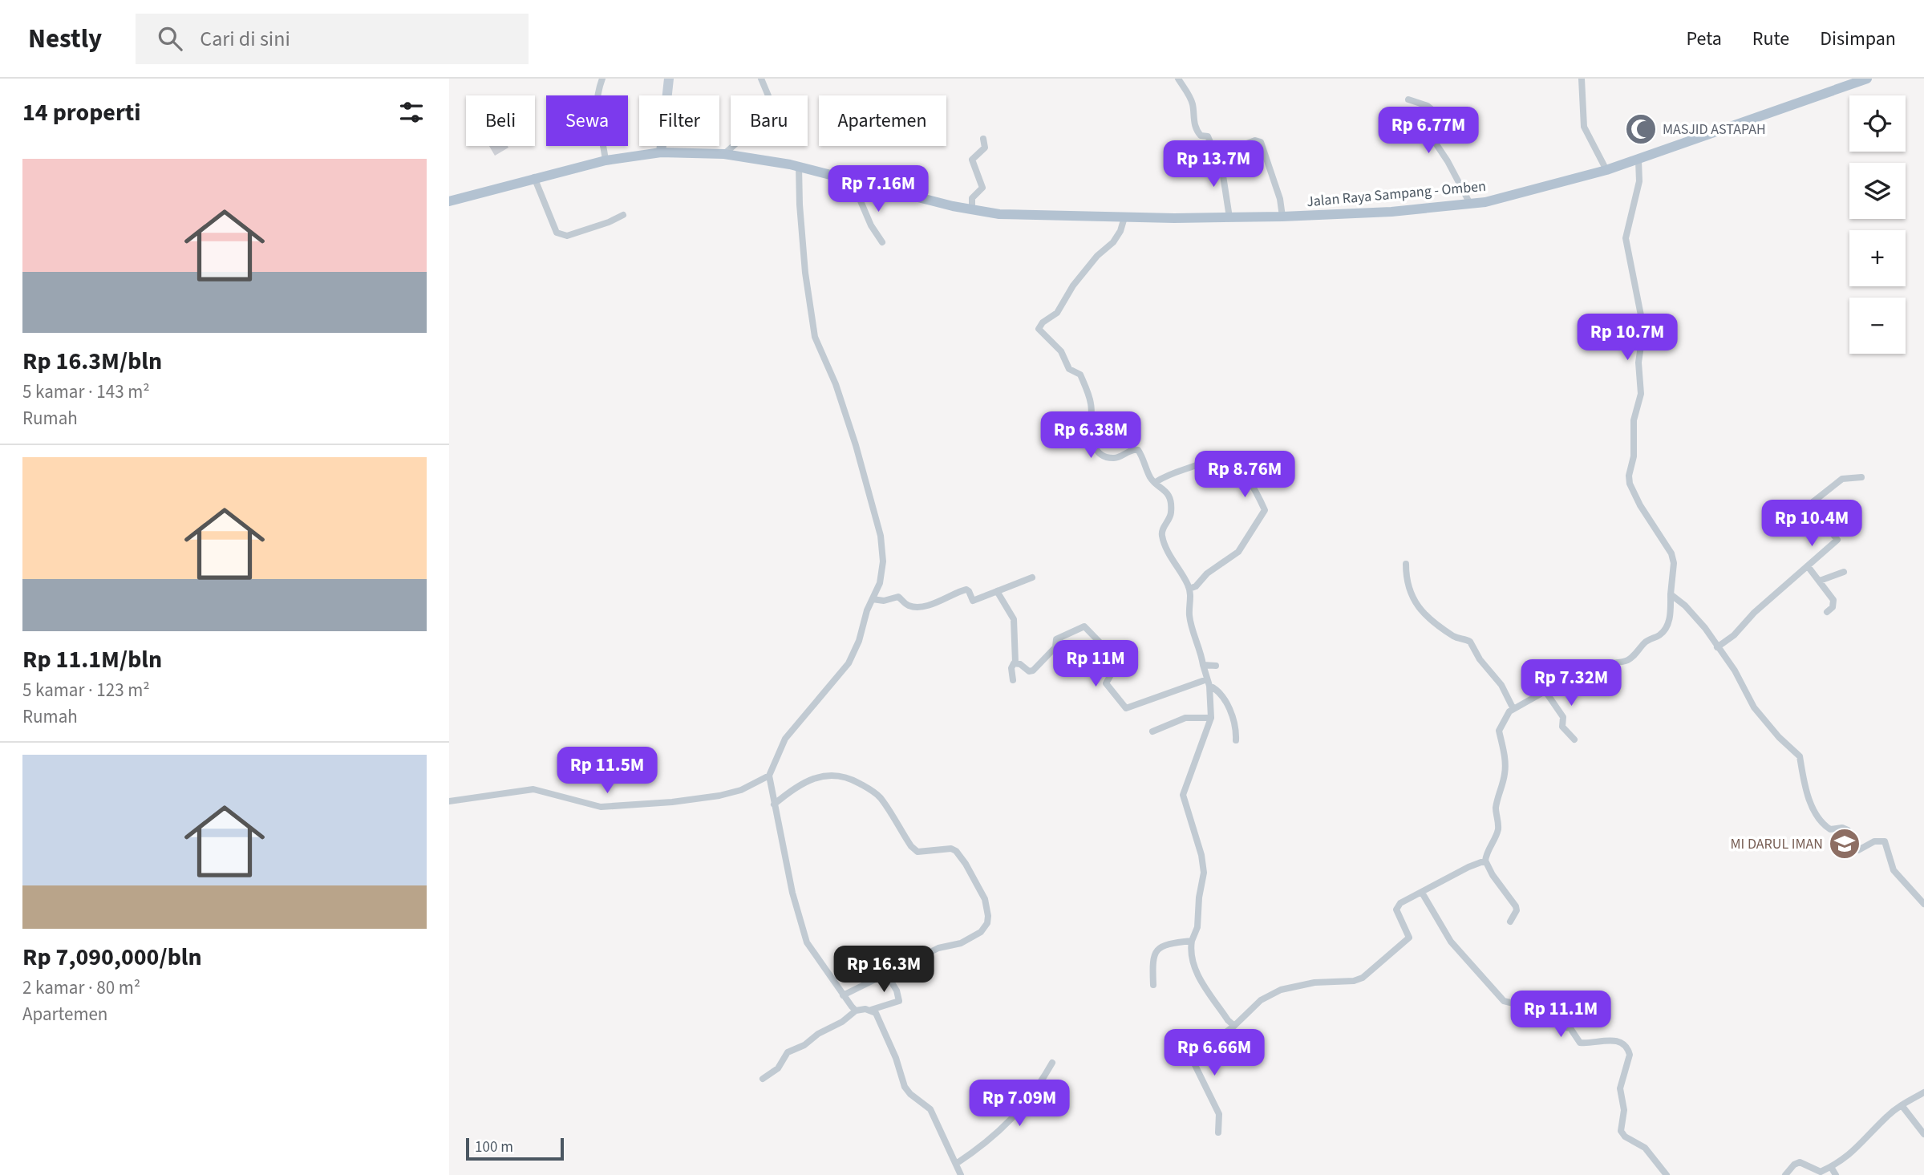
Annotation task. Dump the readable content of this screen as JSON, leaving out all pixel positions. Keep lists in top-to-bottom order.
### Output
{
  "streets": {
    "main road": ["Jalan Raya Sampang - Omben"]
  },
  "places": {
    "mosque": ["MASJID ASTAPAH"],
    "school or university": ["MI DARUL IMAN"]
  },
  "scale_bar": "100 m",
  "page": {
    "header": "Nestly",
    "search": "Cari di sini",
    "nav": ["Peta", "Rute", "Disimpan"],
    "heading": "14 properti",
    "map_buttons": ["+", "−"],
    "chip": [
      "Beli",
      "Sewa",
      "Filter",
      "Baru",
      "Apartemen"
    ],
    "price": [
      "Rp 6.77M",
      "Rp 13.7M",
      "Rp 7.16M",
      "Rp 10.7M",
      "Rp 6.38M",
      "Rp 8.76M",
      "Rp 10.4M",
      "Rp 11M",
      "Rp 7.32M",
      "Rp 11.5M",
      "Rp 16.3M",
      "Rp 11.1M",
      "Rp 6.66M",
      "Rp 7.09M"
    ],
    "list": [
      {
        "name": "Rp 16.3M/bln",
        "note": "5 kamar · 143 m² · Rumah"
      },
      {
        "name": "Rp 11.1M/bln",
        "note": "5 kamar · 123 m² · Rumah"
      },
      {
        "name": "Rp 7,090,000/bln",
        "note": "2 kamar · 80 m² · Apartemen"
      }
    ],
    "scale": "100 m"
  }
}
